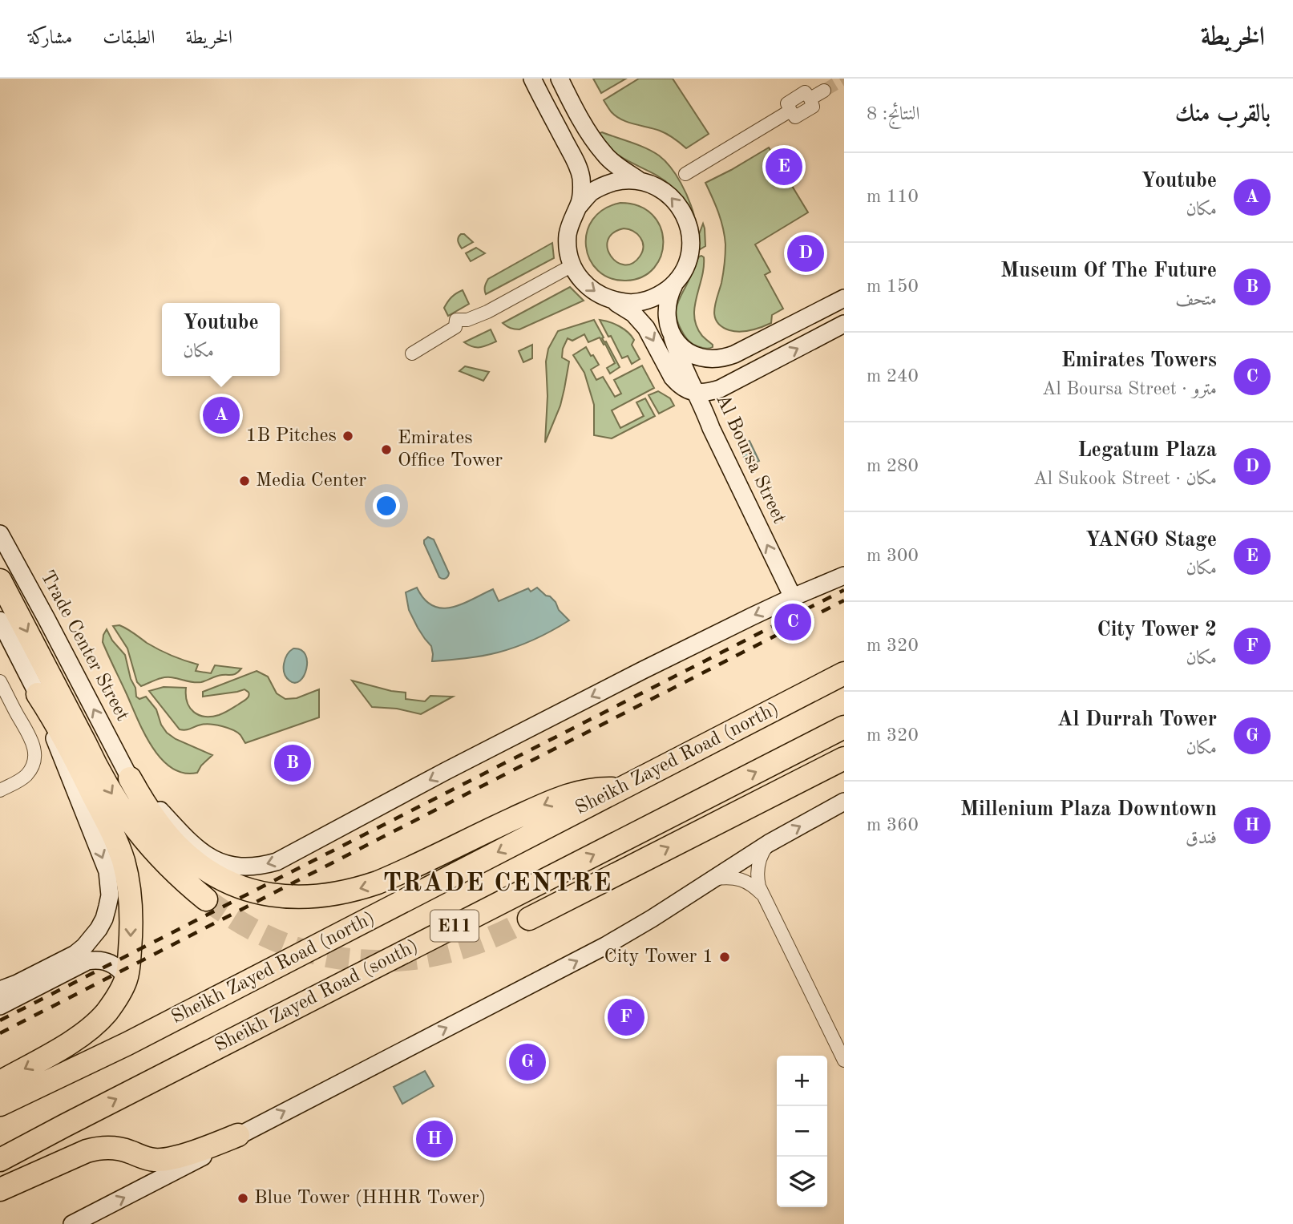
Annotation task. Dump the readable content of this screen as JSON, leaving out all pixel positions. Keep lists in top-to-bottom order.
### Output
{
  "streets": {
    "highway": ["Sheikh Zayed Road (north)", "E11", "Sheikh Zayed Road (south)"],
    "street": ["Al Boursa Street", "Trade Center Street"]
  },
  "crossings": [
    ["Al Boursa Street", "Trade Center Street"]
  ],
  "one_way": ["Al Boursa Street"],
  "districts": ["TRADE CENTRE"],
  "places": [
    "1B Pitches",
    "Emirates Office Tower",
    "Media Center",
    "City Tower 1",
    "Blue Tower (HHHR Tower)"
  ],
  "page": {
    "header": "الخريطة",
    "nav": ["الخريطة", "الطبقات", "مشاركة"],
    "heading": ["بالقرب منك", "النتائج: 8"],
    "pins": [
      "E",
      "D",
      "A",
      "C",
      "B",
      "F",
      "G",
      "H"
    ],
    "list": [
      {
        "mark": "A",
        "name": "Youtube",
        "note": "مكان",
        "value": "110 m"
      },
      {
        "mark": "B",
        "name": "Museum Of The Future",
        "note": "متحف",
        "value": "150 m"
      },
      {
        "mark": "C",
        "name": "Emirates Towers",
        "note": "مترو · Al Boursa Street",
        "value": "240 m"
      },
      {
        "mark": "D",
        "name": "Legatum Plaza",
        "note": "مكان · Al Sukook Street",
        "value": "280 m"
      },
      {
        "mark": "E",
        "name": "YANGO Stage",
        "note": "مكان",
        "value": "300 m"
      },
      {
        "mark": "F",
        "name": "City Tower 2",
        "note": "مكان",
        "value": "320 m"
      },
      {
        "mark": "G",
        "name": "Al Durrah Tower",
        "note": "مكان",
        "value": "320 m"
      },
      {
        "mark": "H",
        "name": "Millenium Plaza Downtown",
        "note": "فندق",
        "value": "360 m"
      }
    ],
    "popup": ["Youtube", "مكان"],
    "map_buttons": ["+", "−"]
  }
}
